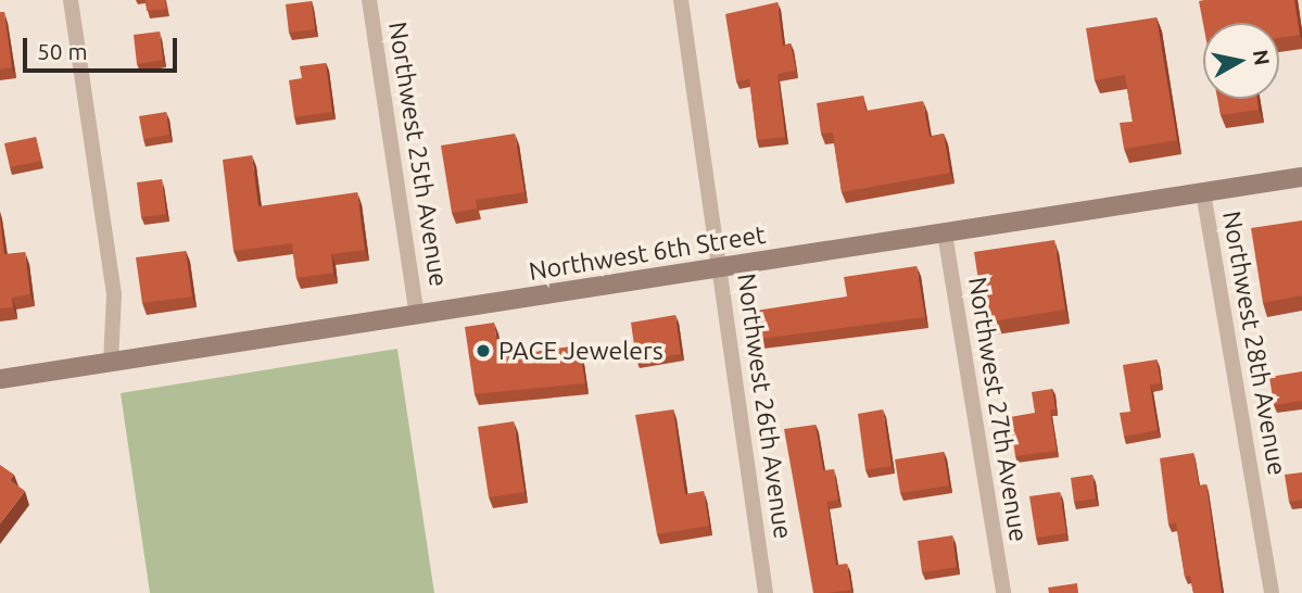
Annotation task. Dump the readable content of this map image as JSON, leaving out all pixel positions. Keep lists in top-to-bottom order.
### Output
{
  "streets": {
    "main road": ["Northwest 6th Street"],
    "street": [
      "Northwest 25th Avenue",
      "Northwest 28th Avenue",
      "Northwest 26th Avenue",
      "Northwest 27th Avenue"
    ]
  },
  "crossings": [
    ["Northwest 25th Avenue", "Northwest 6th Street"],
    ["Northwest 6th Street", "Northwest 28th Avenue"],
    ["Northwest 6th Street", "Northwest 26th Avenue"],
    ["Northwest 6th Street", "Northwest 27th Avenue"]
  ],
  "places": ["PACE Jewelers"],
  "scale_bar": "50 m",
  "north": "right"
}
